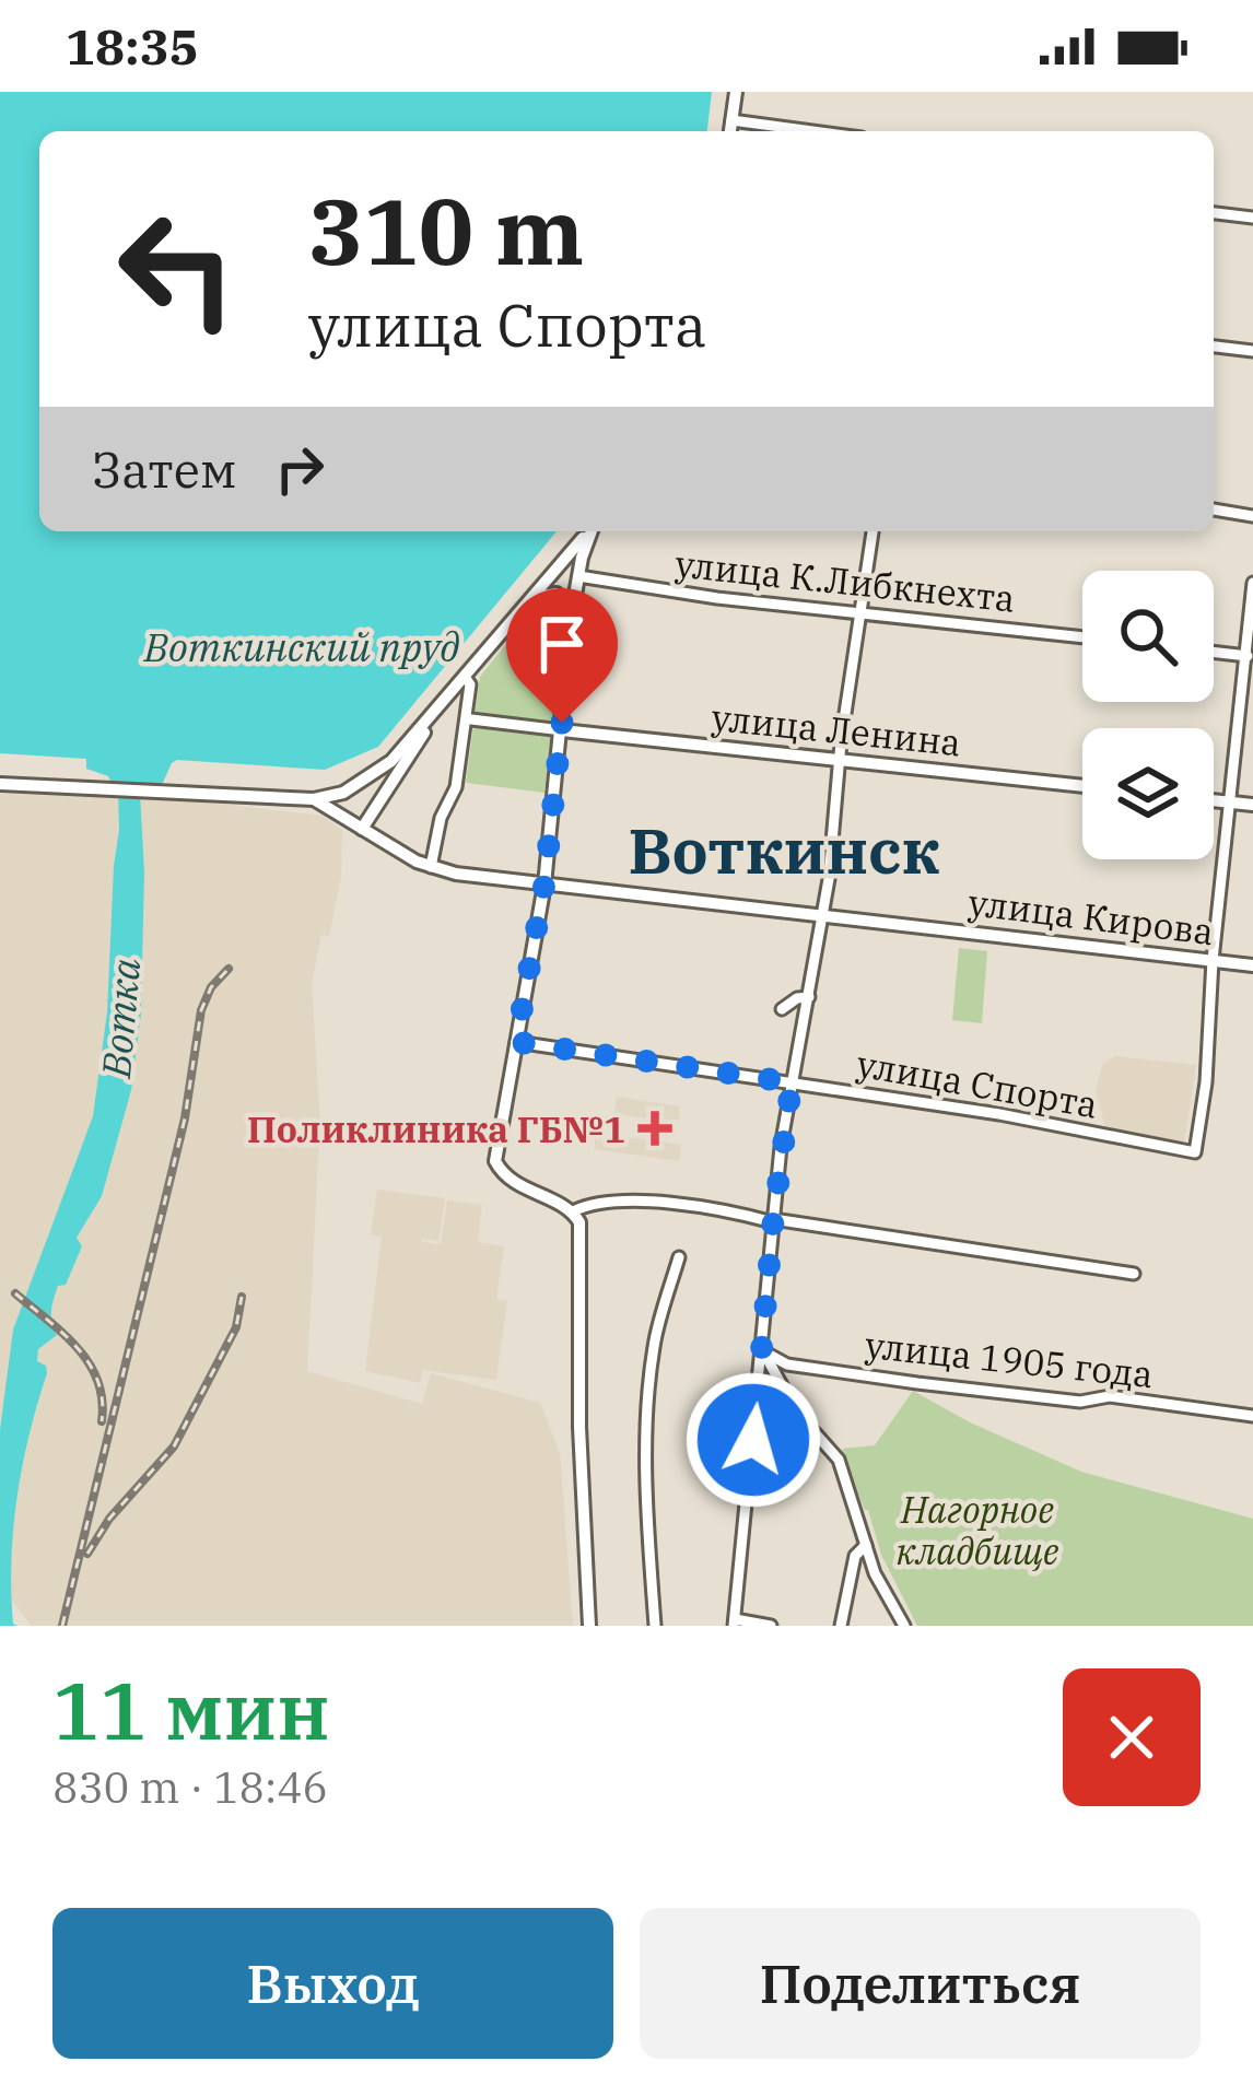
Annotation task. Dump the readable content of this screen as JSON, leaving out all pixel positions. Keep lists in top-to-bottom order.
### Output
{
  "streets": {
    "main road": ["улица Ленина", "улица Кирова"],
    "street": ["улица К.Либкнехта", "улица Спорта", "улица 1905 года"]
  },
  "crossings": [
    ["улица Кирова", "улица Спорта"]
  ],
  "districts": ["Воткинск"],
  "water": ["Воткинский пруд", "Вотка"],
  "parks": ["Нагорное кладбище"],
  "places": {
    "health": ["Поликлиника ГБ№1"]
  },
  "page": {
    "status": "18:35",
    "turn": ["310 m", "улица Спорта"],
    "then": "Затем",
    "heading": ["11 мин", "830 m · 18:46"],
    "buttons": ["Выход", "Поделиться"]
  }
}
